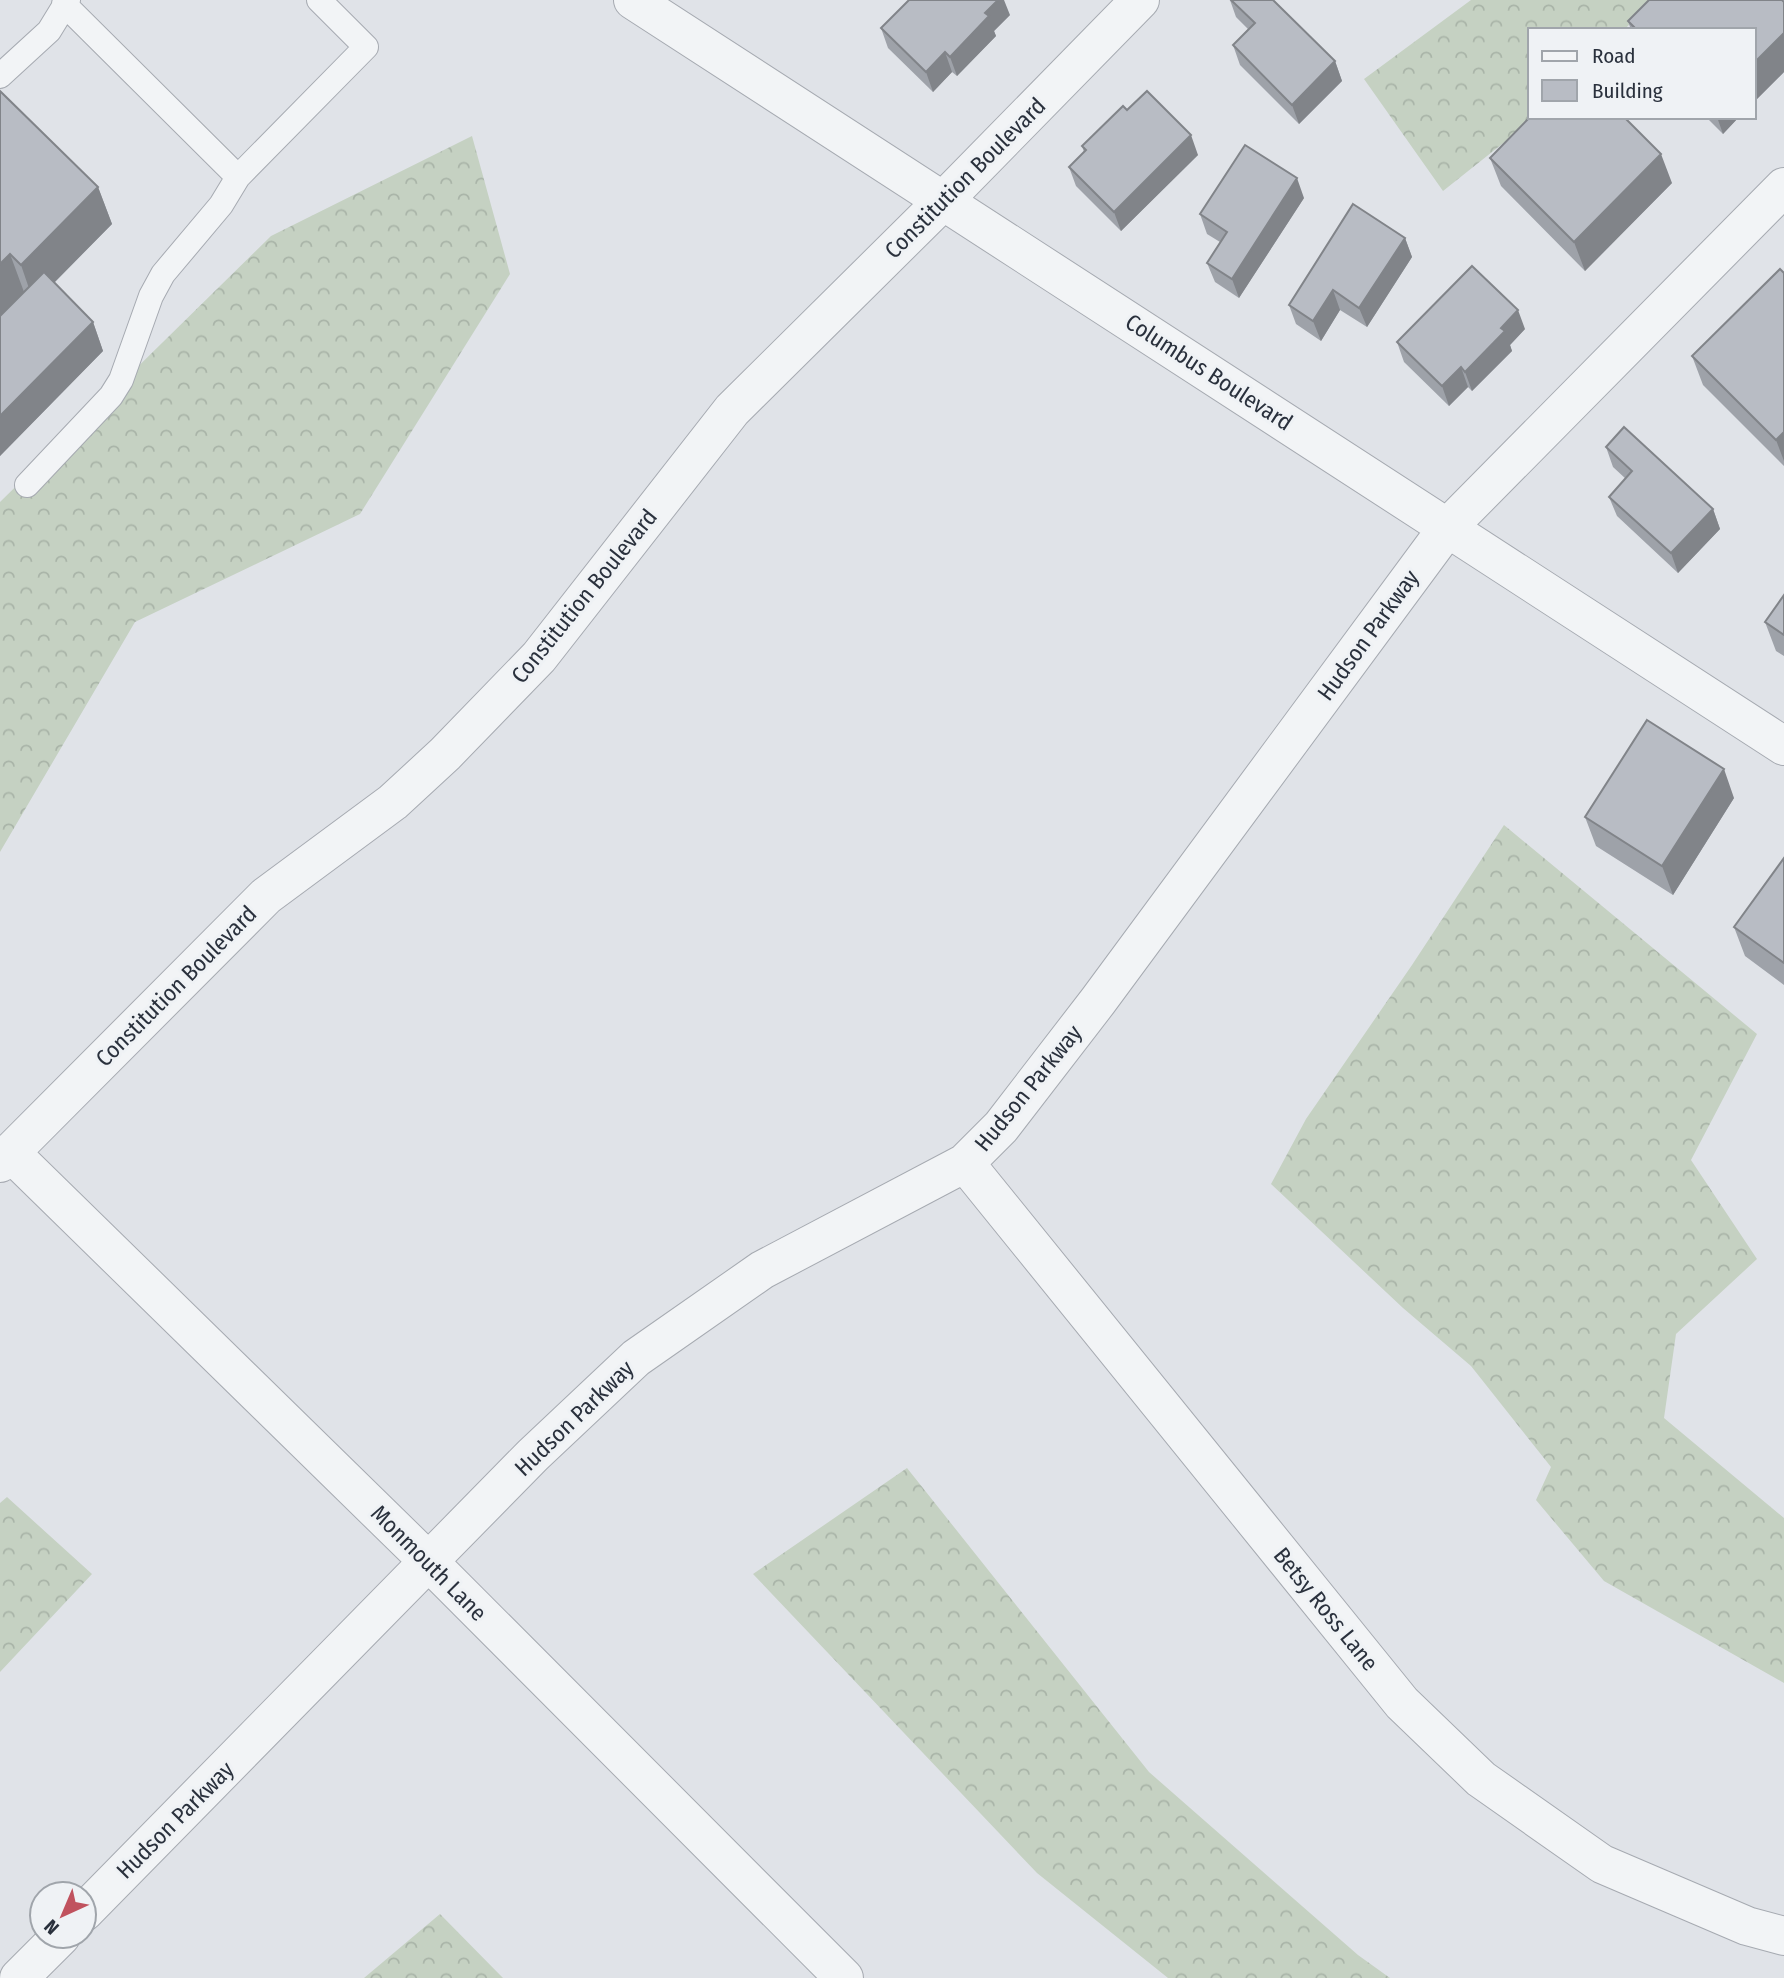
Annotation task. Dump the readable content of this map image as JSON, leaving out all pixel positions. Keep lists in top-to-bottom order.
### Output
{
  "streets": {
    "street": [
      "Constitution Boulevard",
      "Columbus Boulevard",
      "Hudson Parkway",
      "Monmouth Lane",
      "Betsy Ross Lane"
    ]
  },
  "crossings": [
    ["Constitution Boulevard", "Columbus Boulevard"],
    ["Constitution Boulevard", "Monmouth Lane"],
    ["Columbus Boulevard", "Hudson Parkway"],
    ["Hudson Parkway", "Monmouth Lane"],
    ["Hudson Parkway", "Betsy Ross Lane"]
  ],
  "legend": ["Road", "Building"],
  "north": "bottom left"
}
